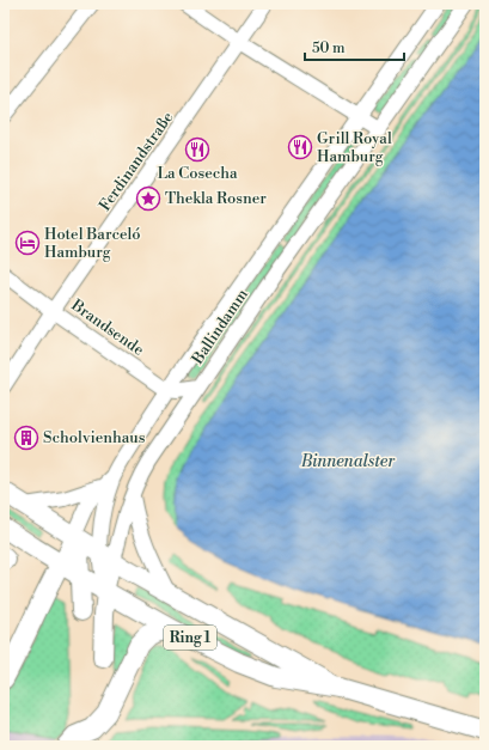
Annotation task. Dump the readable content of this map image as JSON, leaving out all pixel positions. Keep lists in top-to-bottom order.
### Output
{
  "streets": {
    "main road": ["Ring 1"],
    "street": ["Ferdinandstraße", "Ballindamm", "Brandsende"]
  },
  "crossings": [
    ["Ferdinandstraße", "Brandsende"],
    ["Ballindamm", "Brandsende"],
    ["Ballindamm", "Ring 1"]
  ],
  "water": ["Binnenalster"],
  "places": {
    "restaurant": ["Grill Royal Hamburg", "La Cosecha"],
    "place": ["Thekla Rosner"],
    "hotel": ["Hotel Barceló Hamburg"],
    "building": ["Scholvienhaus"]
  },
  "scale_bar": "50 m"
}
